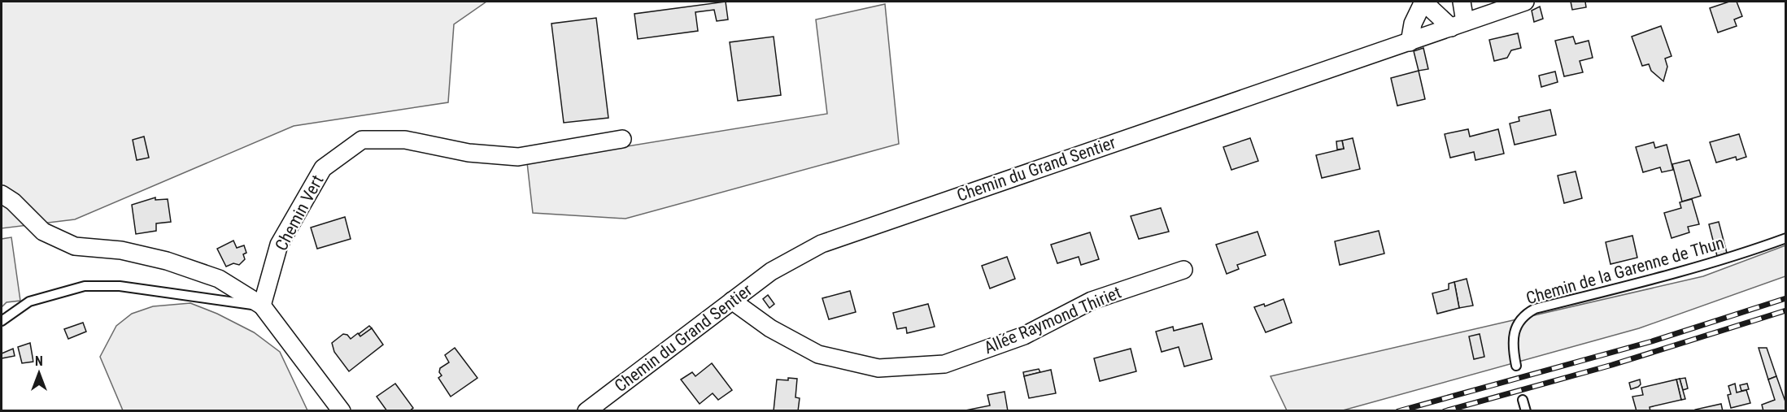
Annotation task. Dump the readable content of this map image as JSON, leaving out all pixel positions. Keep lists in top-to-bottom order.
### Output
{
  "streets": {
    "street": ["Chemin du Grand Sentier", "Chemin Vert", "Allée Raymond Thiriet"],
    "lane": ["Chemin de la Garenne de Thun"]
  },
  "crossings": [
    ["Chemin du Grand Sentier", "Allée Raymond Thiriet"]
  ],
  "north": "top"
}
